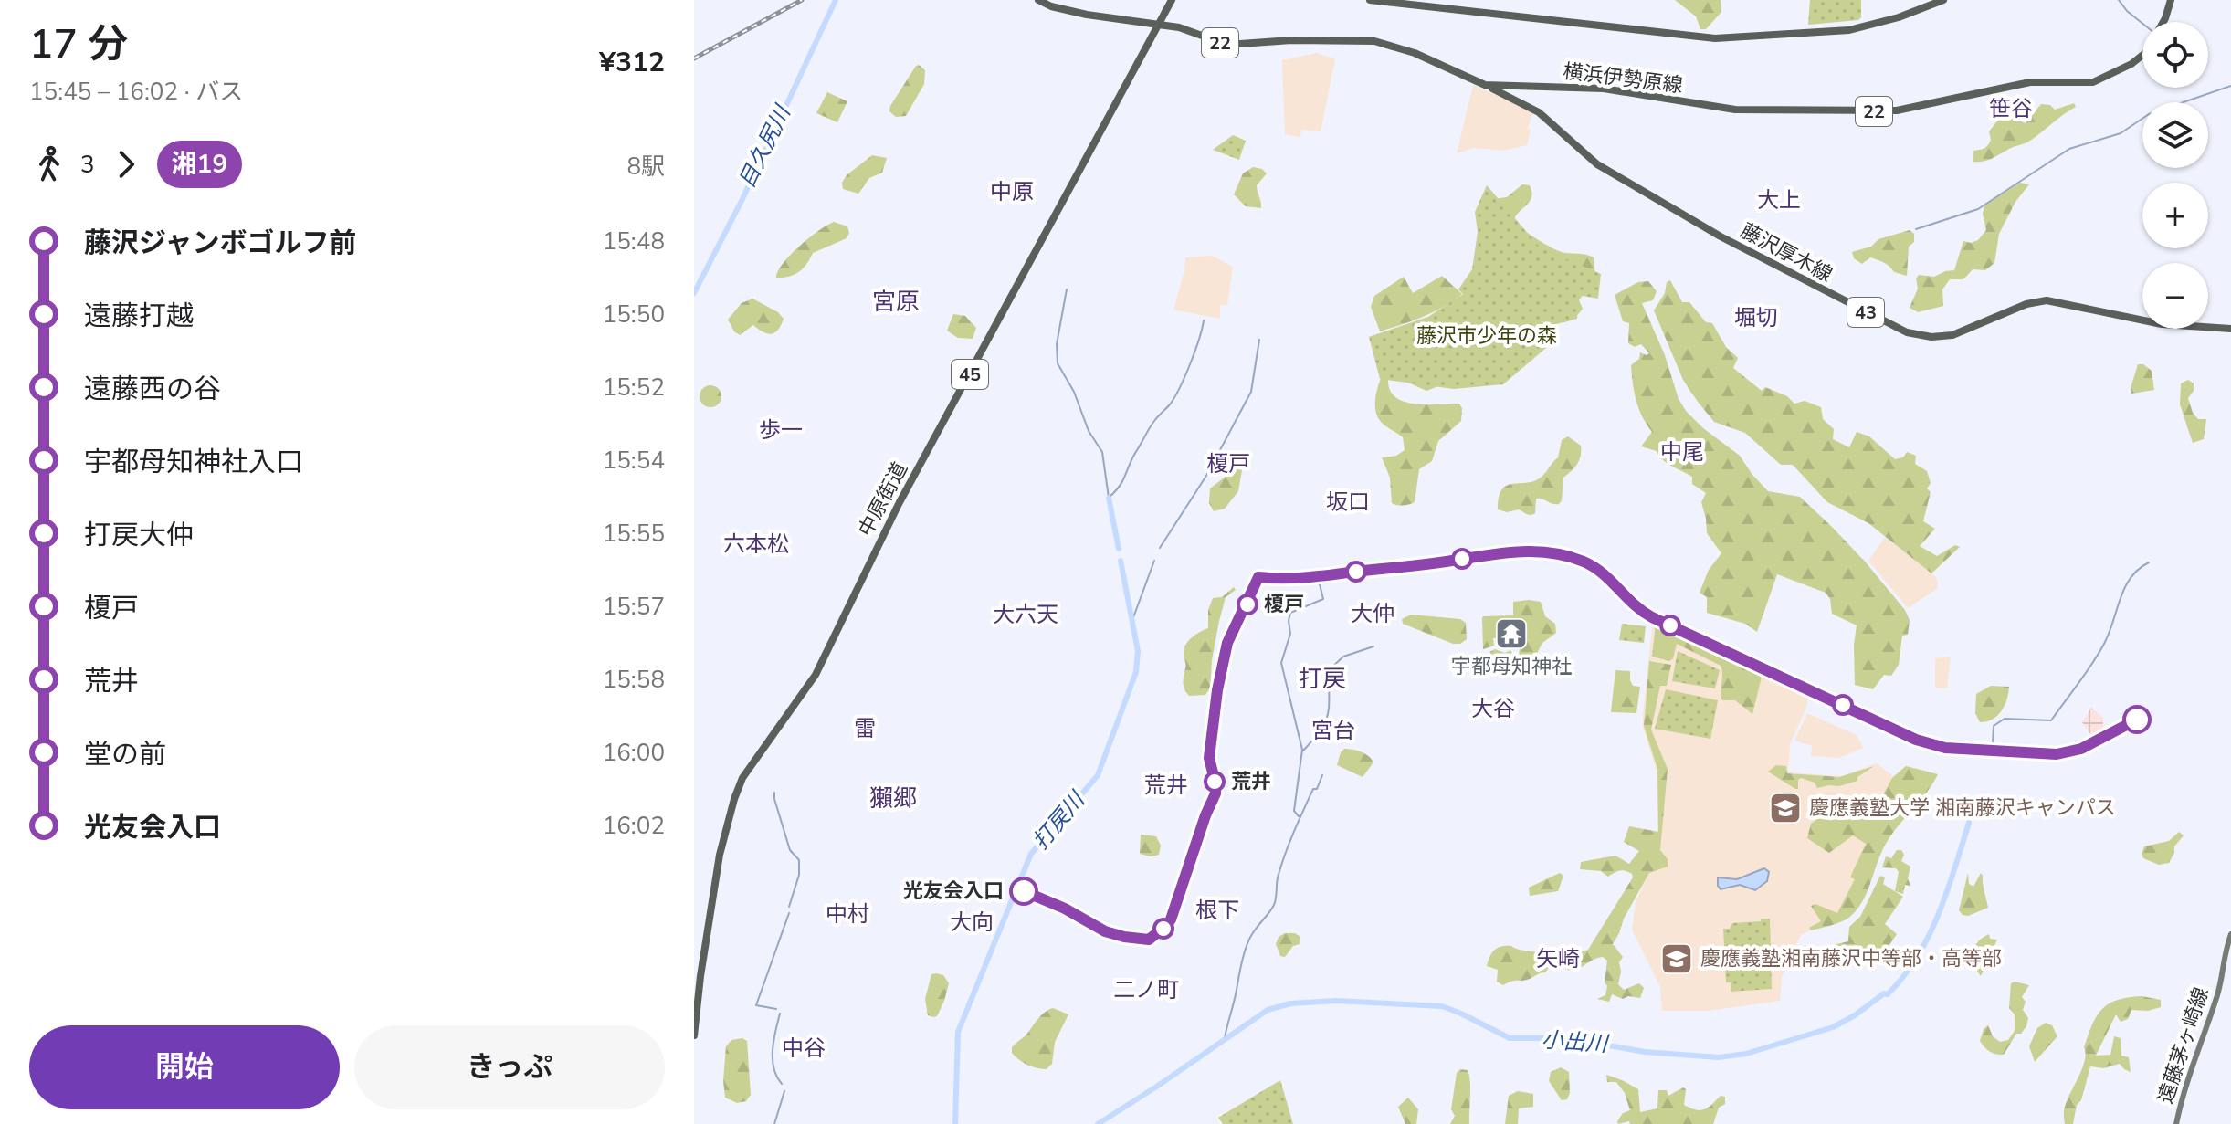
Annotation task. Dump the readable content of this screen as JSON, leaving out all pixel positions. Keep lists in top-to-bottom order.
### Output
{
  "streets": {
    "main road": [
      "22",
      "横浜伊勢原線",
      "藤沢厚木線",
      "43",
      "45",
      "中原街道",
      "遠藤茅ヶ崎線"
    ]
  },
  "crossings": [
    ["横浜伊勢原線", "藤沢厚木線"],
    ["横浜伊勢原線", "中原街道"]
  ],
  "districts": [
    "笹谷",
    "中原",
    "大上",
    "宮原",
    "堀切",
    "歩一",
    "中尾",
    "榎戸",
    "坂口",
    "六本松",
    "大仲",
    "大六天",
    "打戻",
    "大谷",
    "雷",
    "宮台",
    "荒井",
    "獺郷",
    "根下",
    "中村",
    "大向",
    "矢崎",
    "二ノ町",
    "中谷"
  ],
  "water": ["目久尻川", "打戻川", "小出川"],
  "parks": ["藤沢市少年の森"],
  "places": {
    "other": ["榎戸", "荒井", "光友会入口"],
    "temple": ["宇都母知神社"],
    "school or university": ["慶應義塾大学 湘南藤沢キャンパス", "慶應義塾湘南藤沢中等部・高等部"]
  },
  "lines": ["bus line 湘19"],
  "page": {
    "heading": ["17 分", "15:45 – 16:02 · バス", "¥312"],
    "map_buttons": ["+", "−"],
    "legs": ["3", "湘19", "8駅"],
    "list": [
      {
        "name": "藤沢ジャンボゴルフ前",
        "value": "15:48"
      },
      {
        "name": "遠藤打越",
        "value": "15:50"
      },
      {
        "name": "遠藤西の谷",
        "value": "15:52"
      },
      {
        "name": "宇都母知神社入口",
        "value": "15:54"
      },
      {
        "name": "打戻大仲",
        "value": "15:55"
      },
      {
        "name": "榎戸",
        "value": "15:57"
      },
      {
        "name": "荒井",
        "value": "15:58"
      },
      {
        "name": "堂の前",
        "value": "16:00"
      },
      {
        "name": "光友会入口",
        "value": "16:02"
      }
    ],
    "buttons": ["開始", "きっぷ"]
  }
}
